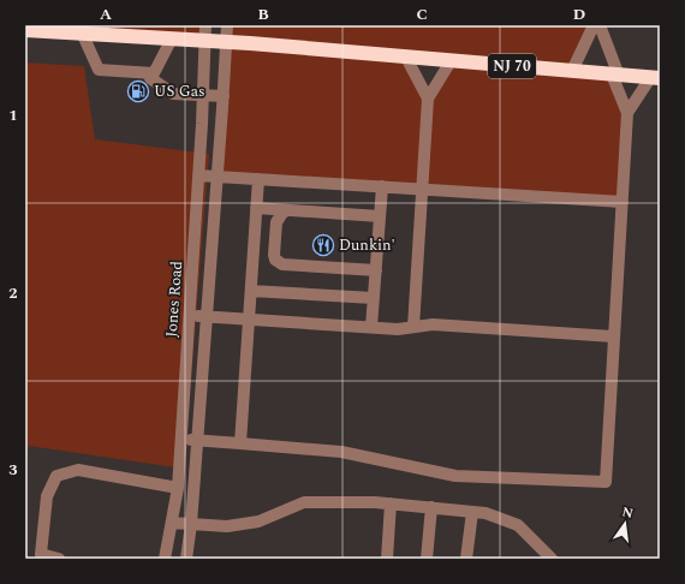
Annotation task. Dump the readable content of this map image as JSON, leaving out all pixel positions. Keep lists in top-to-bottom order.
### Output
{
  "streets": {
    "highway": ["NJ 70"],
    "street": ["Jones Road"]
  },
  "crossings": [
    ["NJ 70", "Jones Road"]
  ],
  "places": {
    "fuel station": ["US Gas"],
    "restaurant": ["Dunkin'"]
  },
  "north": "top",
  "grid": {
    "columns": [
      "A",
      "B",
      "C",
      "D"
    ],
    "rows": ["1", "2", "3"]
  }
}
